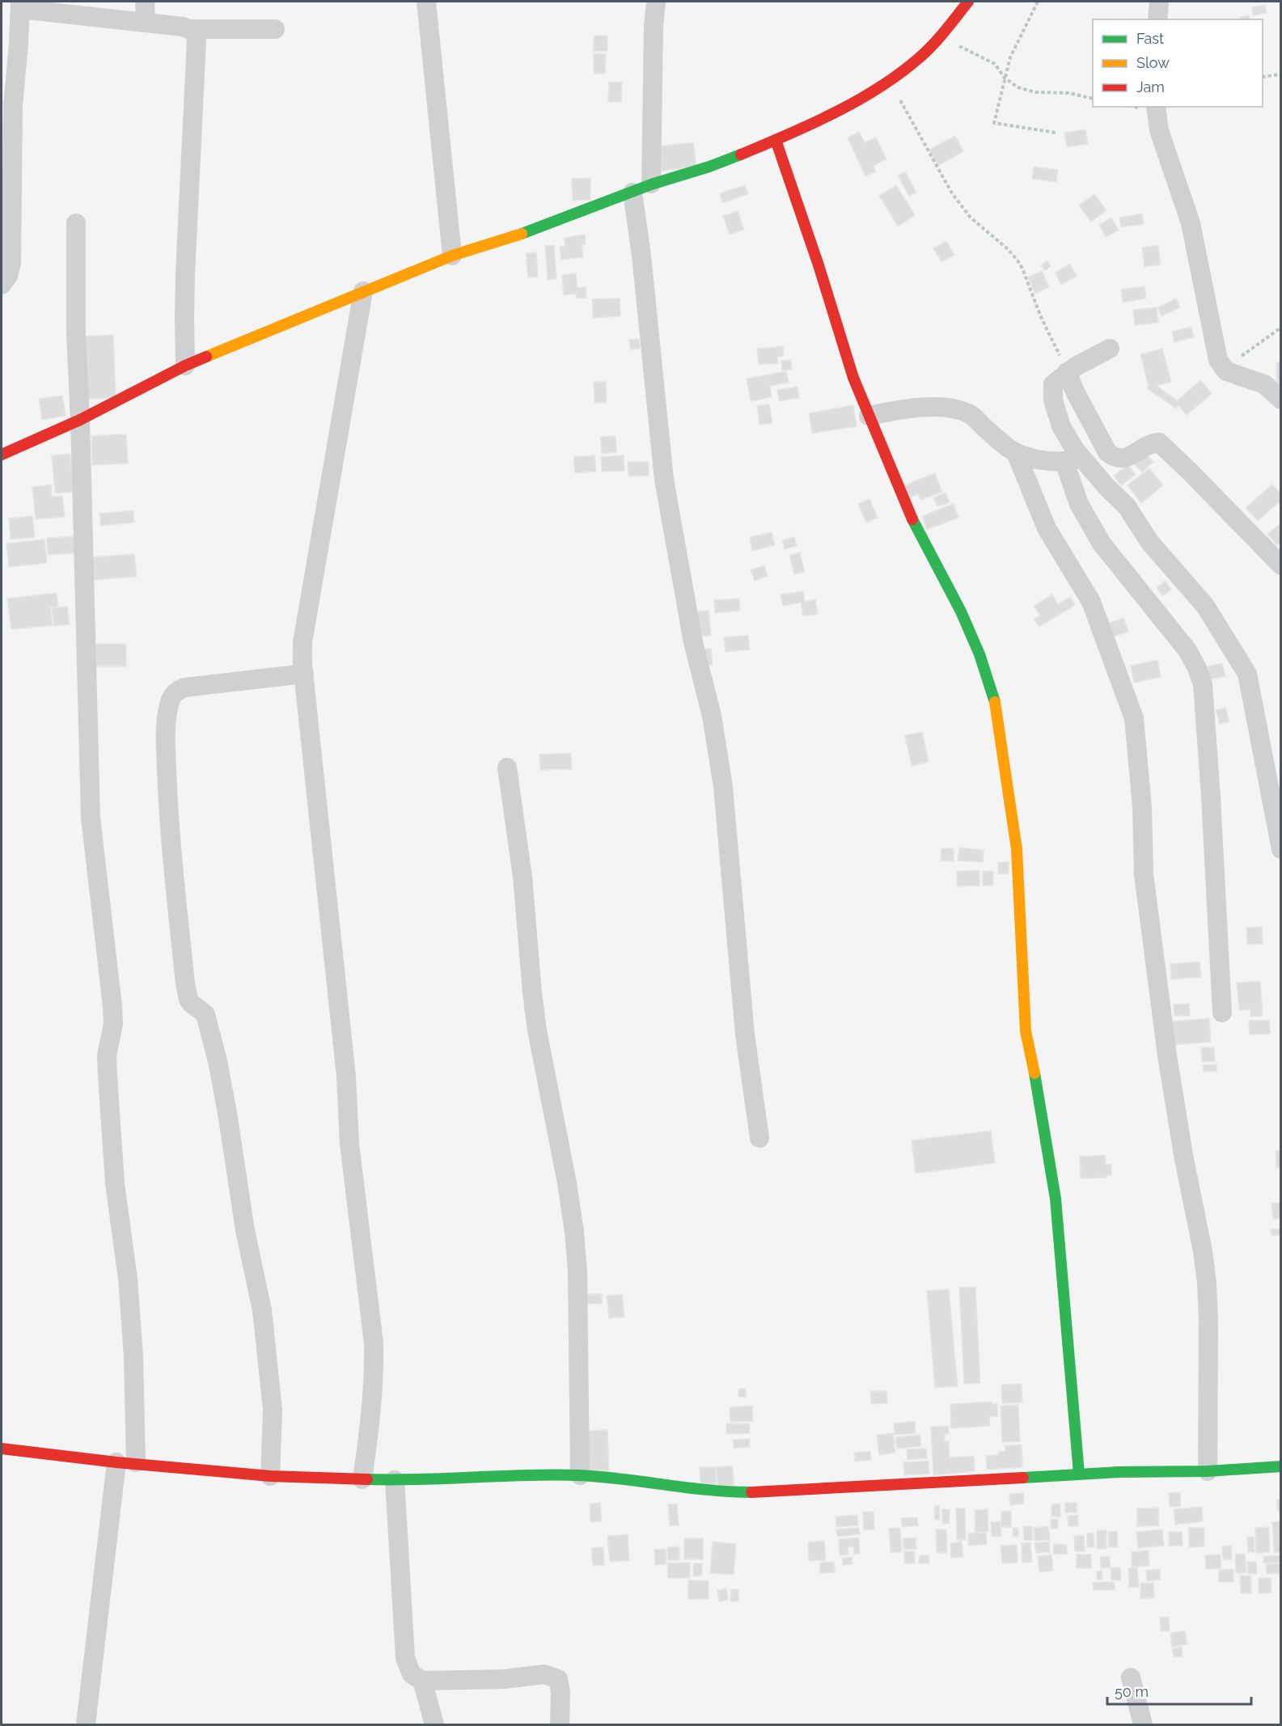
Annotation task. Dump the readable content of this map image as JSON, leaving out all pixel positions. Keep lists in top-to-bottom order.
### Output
{
  "legend": ["Fast", "Slow", "Jam"],
  "scale_bar": "50 m"
}
